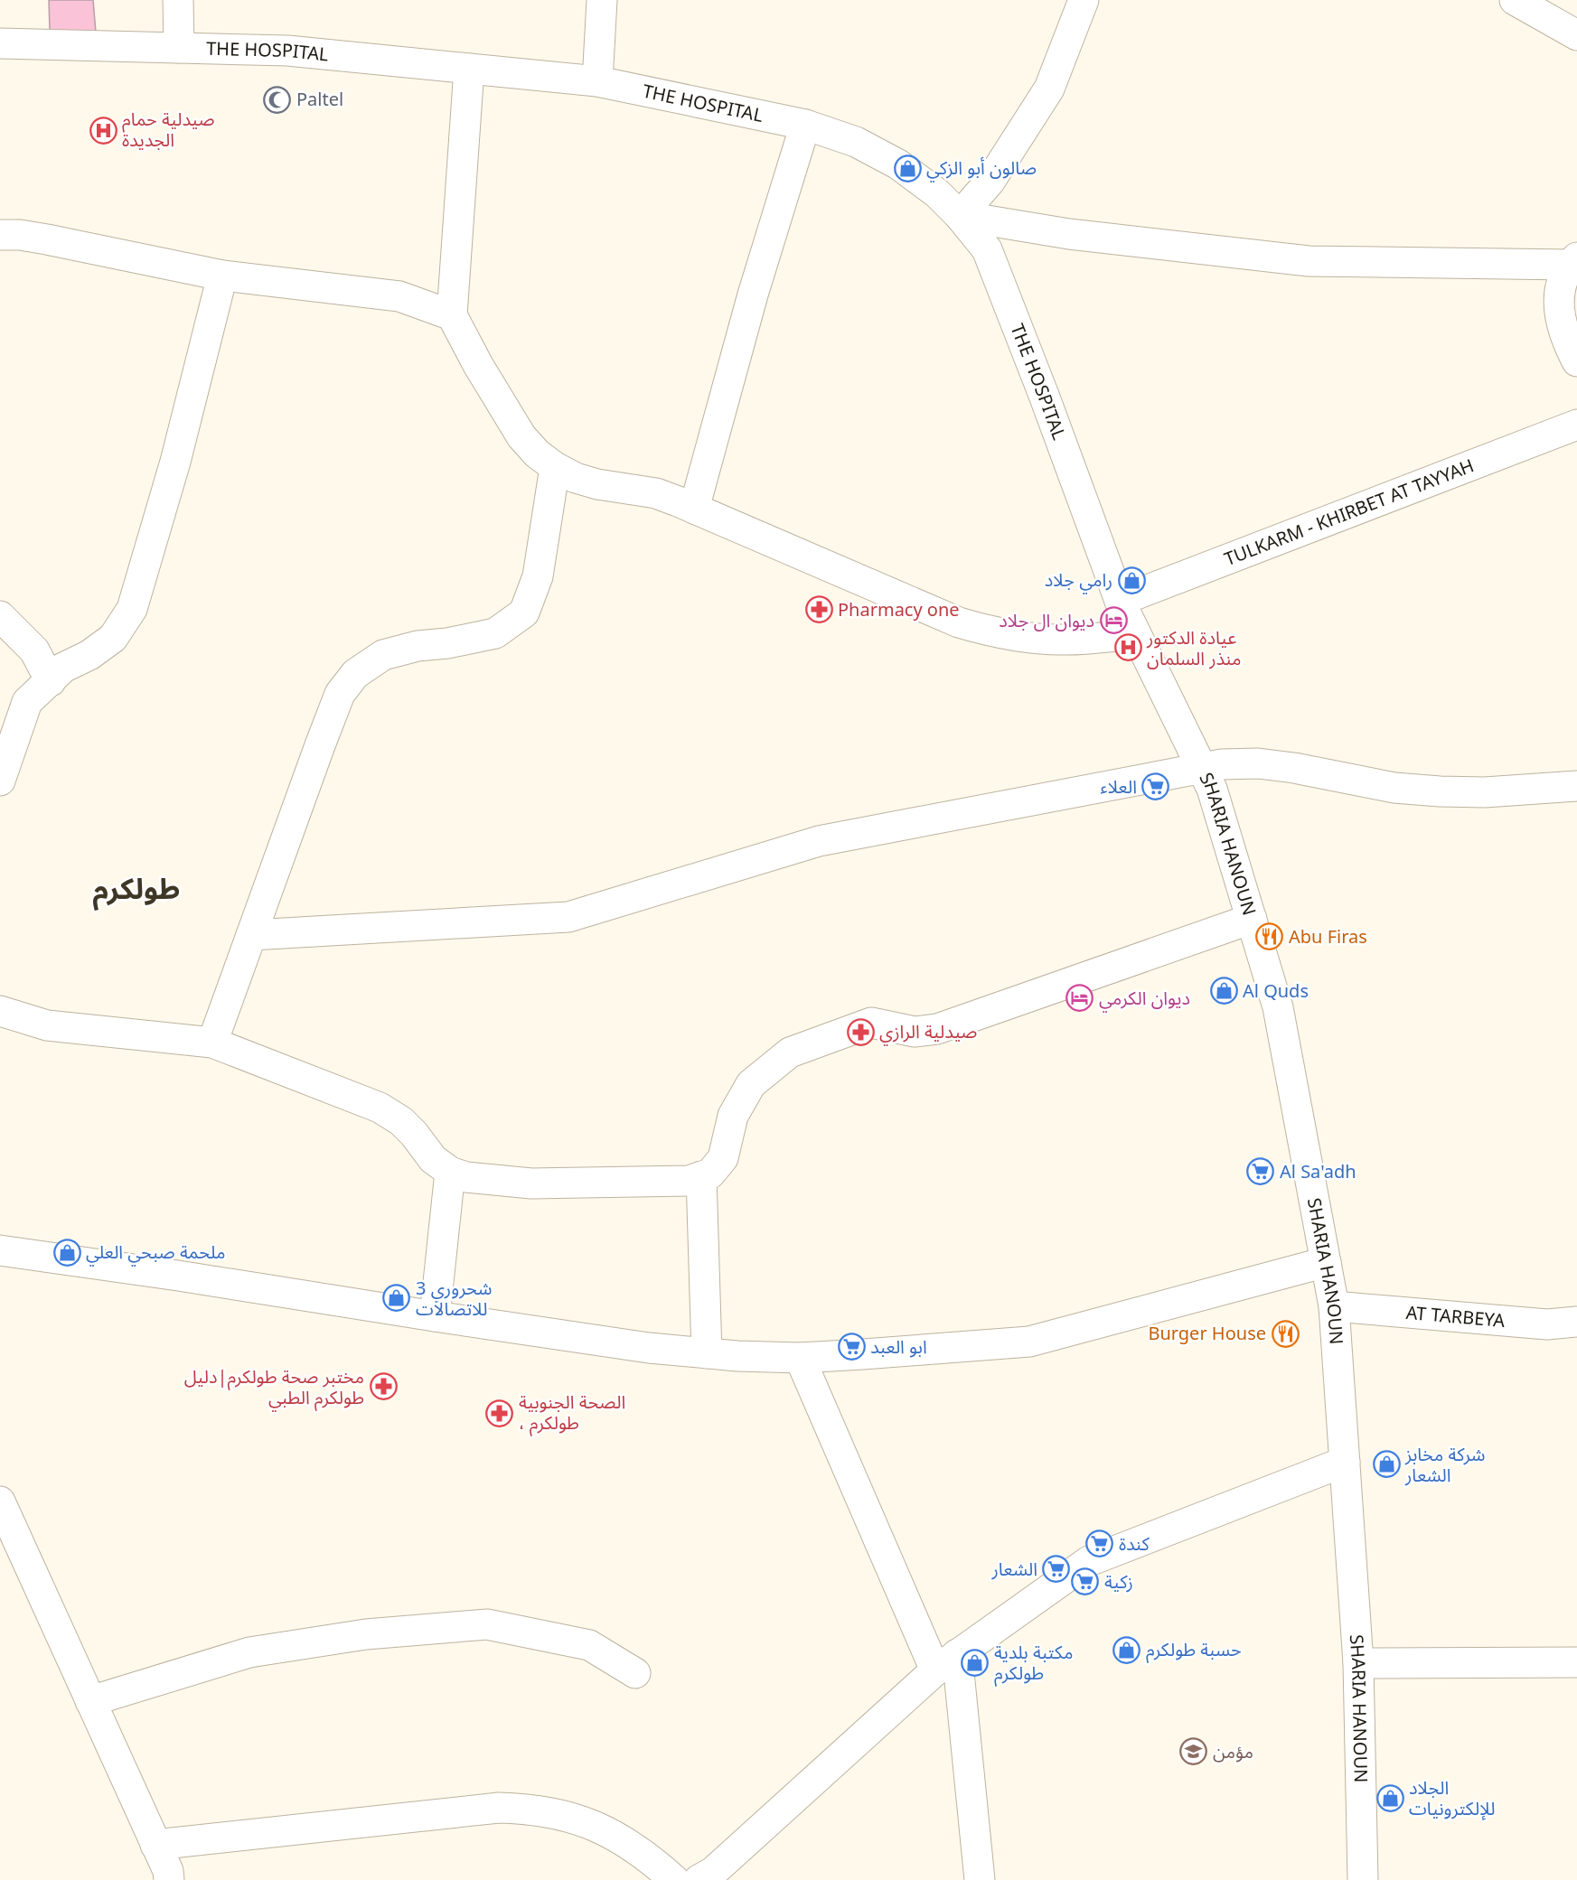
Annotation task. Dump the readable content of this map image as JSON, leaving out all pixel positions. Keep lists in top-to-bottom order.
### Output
{
  "streets": {
    "street": [
      "THE HOSPITAL",
      "TULKARM - KHIRBET AT TAYYAH",
      "SHARIA HANOUN",
      "AT TARBEYA"
    ]
  },
  "crossings": [
    ["THE HOSPITAL", "TULKARM - KHIRBET AT TAYYAH"],
    ["THE HOSPITAL", "SHARIA HANOUN"],
    ["TULKARM - KHIRBET AT TAYYAH", "SHARIA HANOUN"],
    ["SHARIA HANOUN", "AT TARBEYA"]
  ],
  "districts": ["طولكرم"],
  "places": {
    "mosque": ["Paltel"],
    "hospital": ["صيدلية حمام الجديدة", "عيادة الدكتور منذر السلمان"],
    "shop": [
      "صالون أبو الزكي",
      "رامي جلاد",
      "Al Quds",
      "ملحمة صبحي العلي",
      "شحروري 3 للاتصالات",
      "شركة مخابز الشعار",
      "حسبة طولكرم",
      "مكتبة بلدية طولكرم",
      "الجلاد للإلكترونيات"
    ],
    "pharmacy": [
      "Pharmacy one",
      "صيدلية الرازي",
      "مختبر صحة طولكرم|دليل طولكرم الطبي",
      "الصحة الجنوبية ، طولكرم"
    ],
    "hotel": ["ديوان ال جلاد", "ديوان الكرمي"],
    "supermarket": [
      "العلاء",
      "Al Sa'adh",
      "ابو العبد",
      "كندة",
      "الشعار",
      "زكية"
    ],
    "restaurant": ["Abu Firas", "Burger House"],
    "school or university": ["مؤمن"]
  }
}
